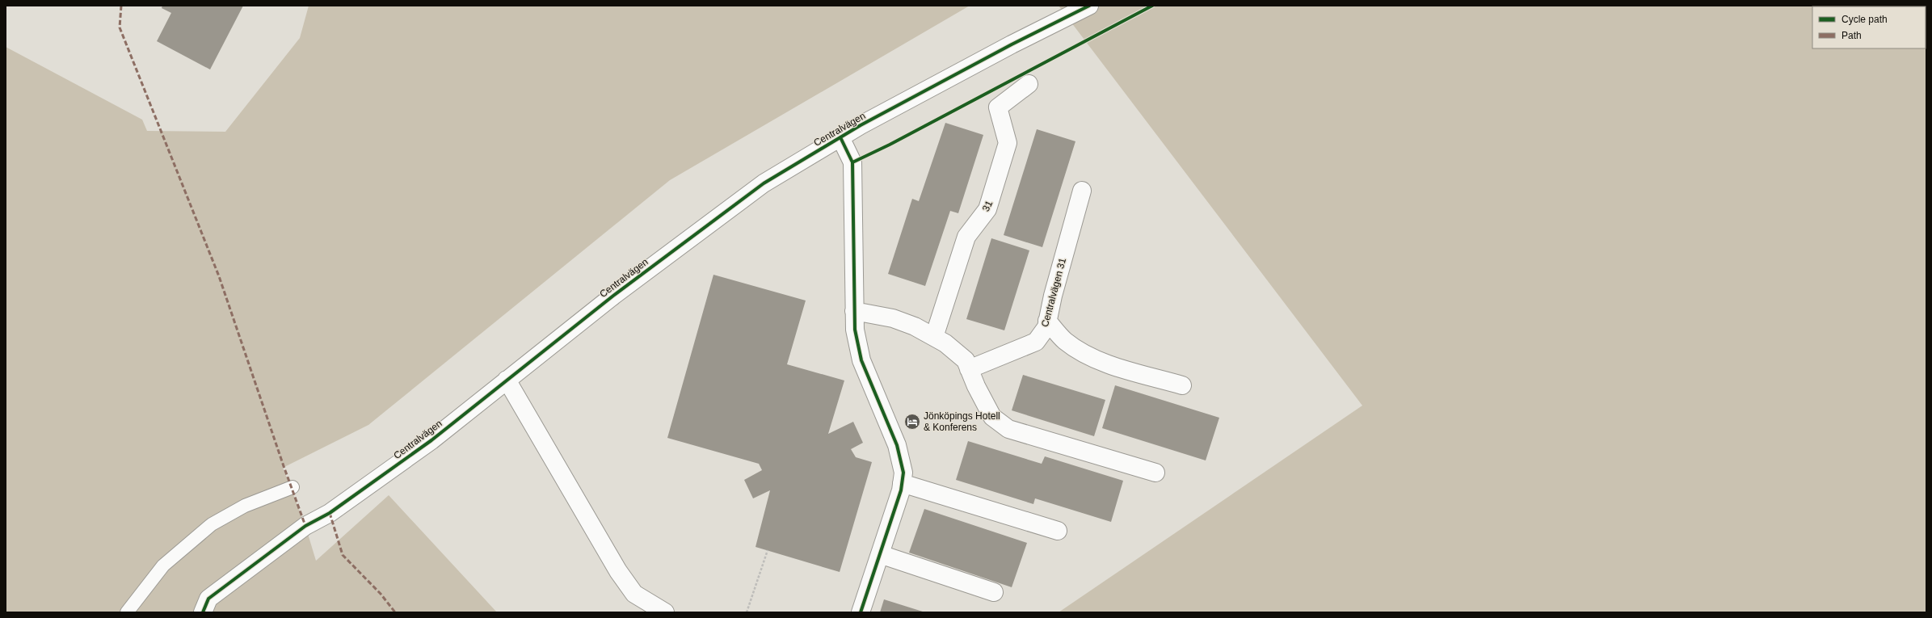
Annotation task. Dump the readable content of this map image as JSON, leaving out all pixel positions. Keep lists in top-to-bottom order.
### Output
{
  "streets": {
    "street": ["Centralvägen", "31", "Centralvägen 31"]
  },
  "places": {
    "hotel": ["Jönköpings Hotell & Konferens"]
  },
  "legend": ["Cycle path", "Path"]
}
